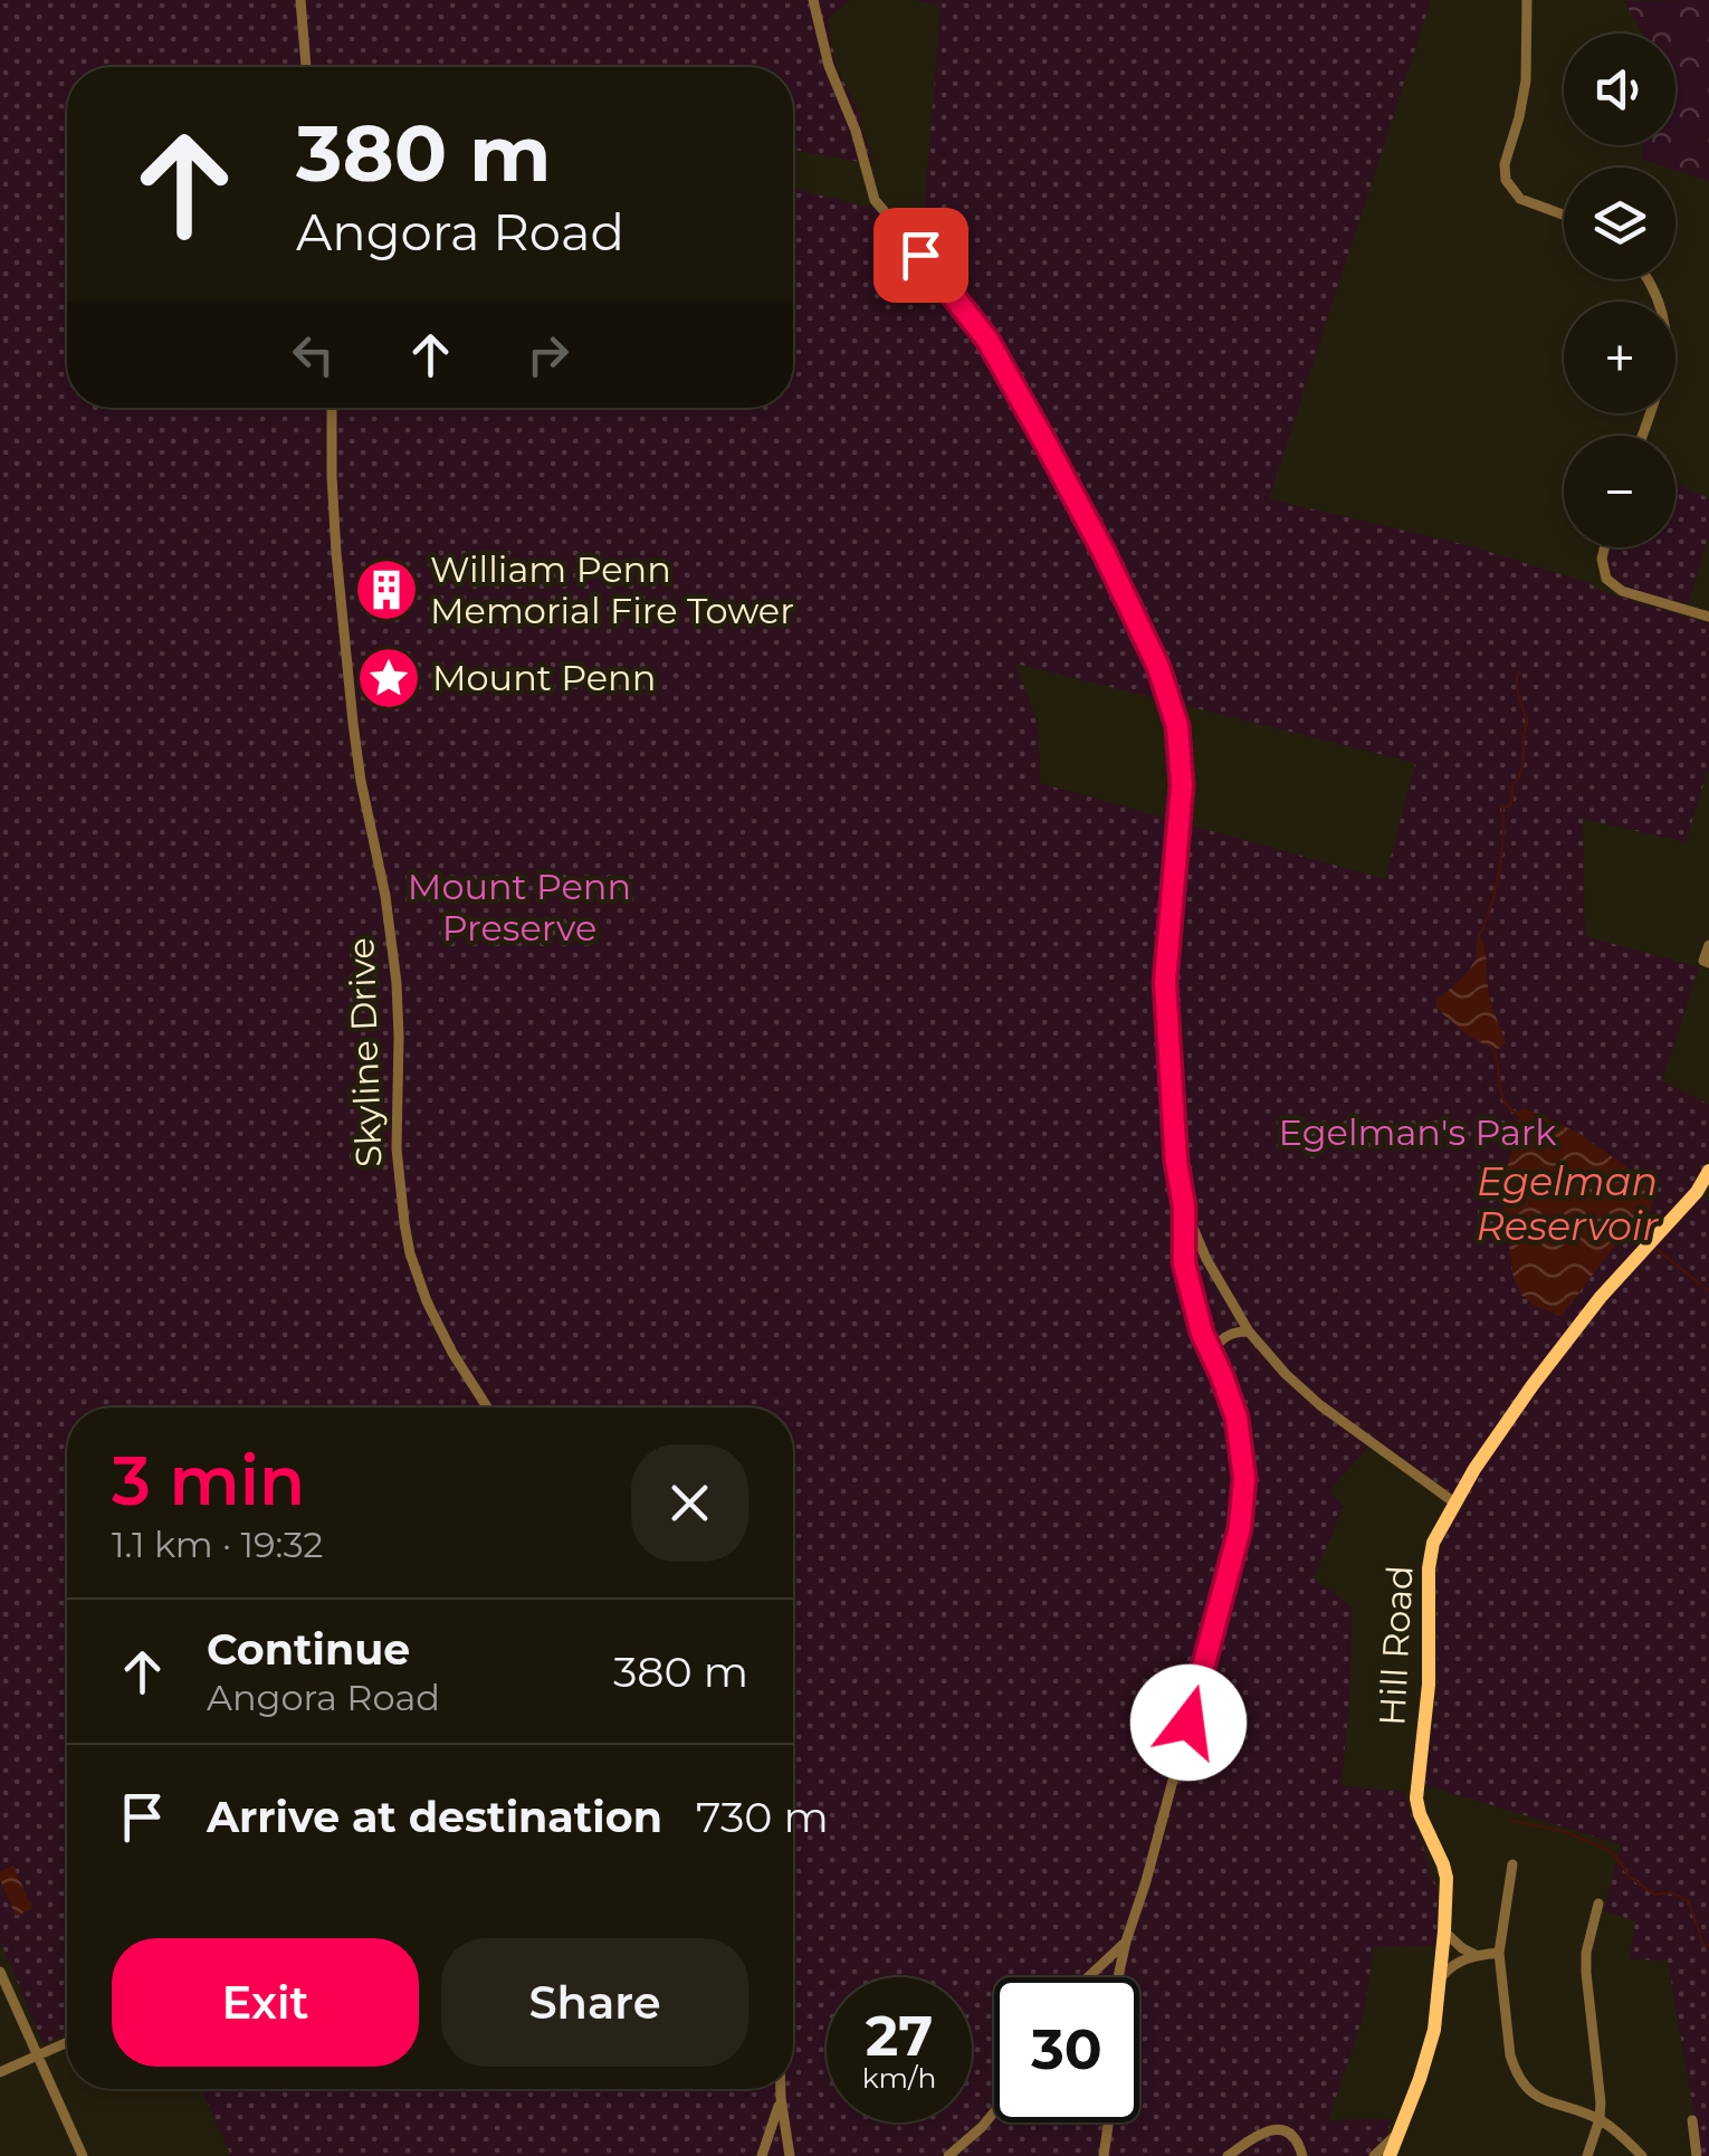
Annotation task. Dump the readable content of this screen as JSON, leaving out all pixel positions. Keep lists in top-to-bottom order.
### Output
{
  "streets": {
    "street": ["Skyline Drive", "Hill Road"]
  },
  "water": ["Egelman Reservoir"],
  "parks": ["Mount Penn Preserve", "Egelman's Park"],
  "places": {
    "building": ["William Penn Memorial Fire Tower"],
    "place": ["Mount Penn"]
  },
  "page": {
    "map_buttons": ["+", "−"],
    "turn": ["380 m", "Angora Road"],
    "heading": ["3 min", "1.1 km · 19:32"],
    "list": [
      {
        "name": "Continue",
        "note": "Angora Road",
        "value": "380 m"
      },
      {
        "name": "Arrive at destination",
        "value": "730 m"
      }
    ],
    "buttons": ["Exit", "Share"],
    "speed": "27 km/h",
    "limit": "30"
  }
}
